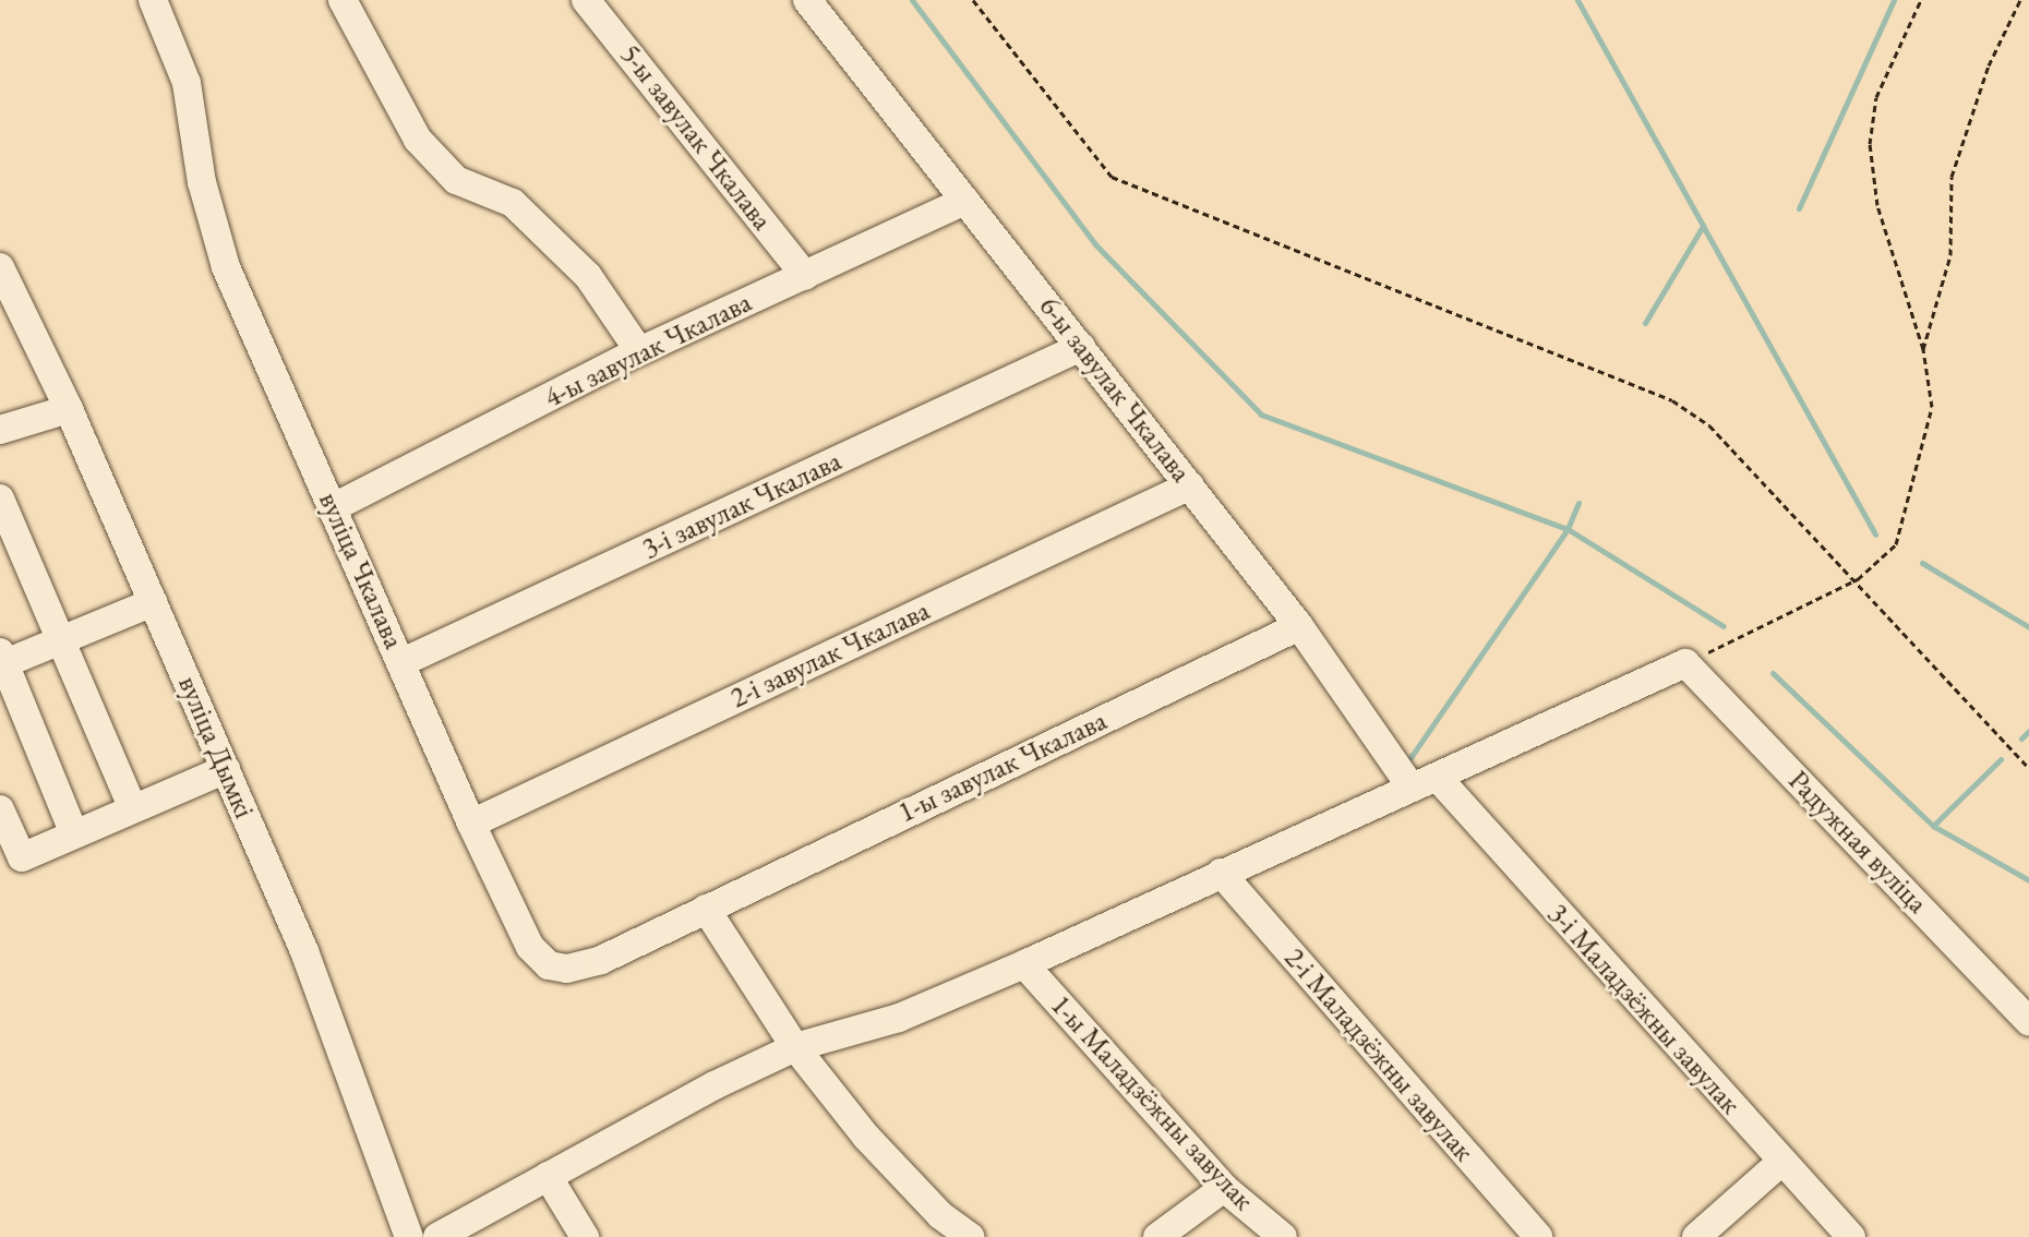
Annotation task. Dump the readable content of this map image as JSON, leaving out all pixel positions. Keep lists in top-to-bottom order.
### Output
{
  "streets": {
    "street": [
      "5-ы завулак Чкалава",
      "4-ы завулак Чкалава",
      "6-ы завулак Чкалава",
      "3-і завулак Чкалава",
      "вуліца Чкалава",
      "2-і завулак Чкалава",
      "вуліца Дымкі",
      "1-ы завулак Чкалава",
      "Радужная вуліца",
      "3-і Маладзёжны завулак",
      "2-і Маладзёжны завулак",
      "1-ы Маладзёжны завулак"
    ]
  },
  "crossings": [
    ["5-ы завулак Чкалава", "4-ы завулак Чкалава"],
    ["4-ы завулак Чкалава", "6-ы завулак Чкалава"],
    ["4-ы завулак Чкалава", "вуліца Чкалава"],
    ["6-ы завулак Чкалава", "3-і завулак Чкалава"],
    ["6-ы завулак Чкалава", "2-і завулак Чкалава"],
    ["6-ы завулак Чкалава", "1-ы завулак Чкалава"],
    ["3-і завулак Чкалава", "вуліца Чкалава"],
    ["вуліца Чкалава", "2-і завулак Чкалава"],
    ["вуліца Чкалава", "1-ы завулак Чкалава"]
  ]
}
